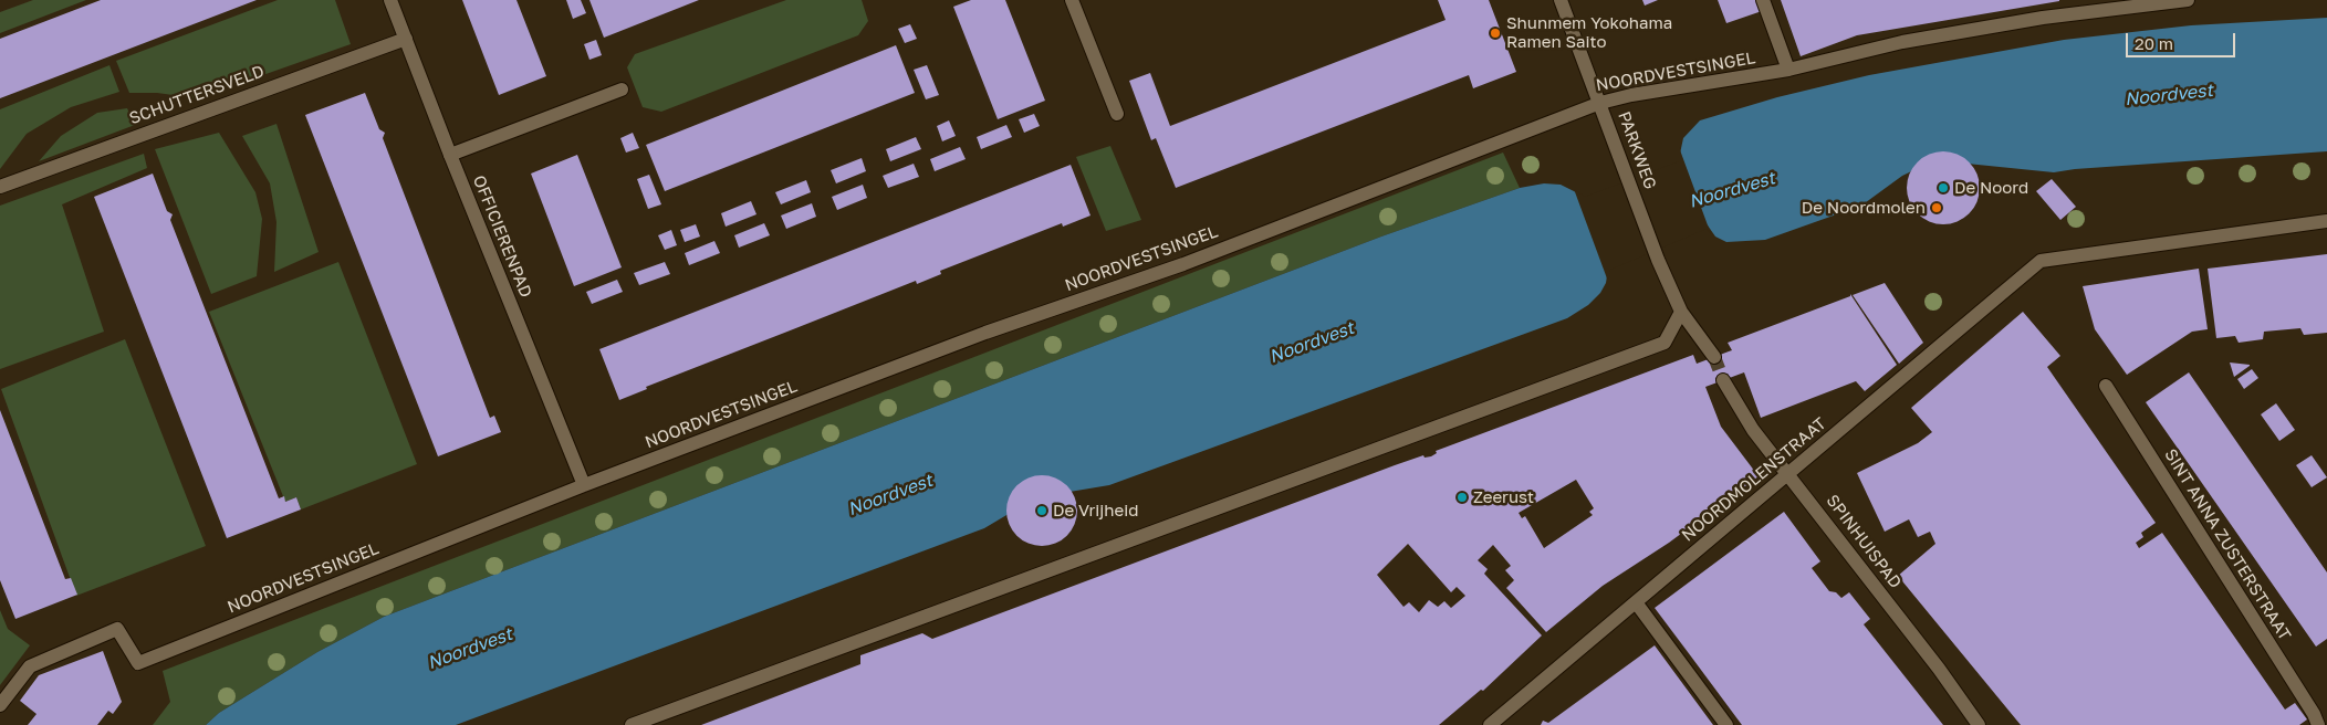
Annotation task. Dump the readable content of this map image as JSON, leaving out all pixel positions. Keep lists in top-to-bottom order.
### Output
{
  "streets": {
    "street": [
      "NOORDVESTSINGEL",
      "SCHUTTERSVELD",
      "PARKWEG",
      "OFFICIERENPAD",
      "NOORDMOLENSTRAAT",
      "SPINHUISPAD",
      "SINT ANNA ZUSTERSTRAAT"
    ]
  },
  "crossings": [
    ["NOORDVESTSINGEL", "PARKWEG"],
    ["NOORDVESTSINGEL", "OFFICIERENPAD"],
    ["SCHUTTERSVELD", "OFFICIERENPAD"],
    ["NOORDMOLENSTRAAT", "SPINHUISPAD"]
  ],
  "water": ["Noordvest"],
  "places": [
    "Shunmem Yokohama Ramen Saito",
    "De Noord",
    "De Noordmolen",
    "Zeerust",
    "De Vrijheid"
  ],
  "scale_bar": "20 m"
}
